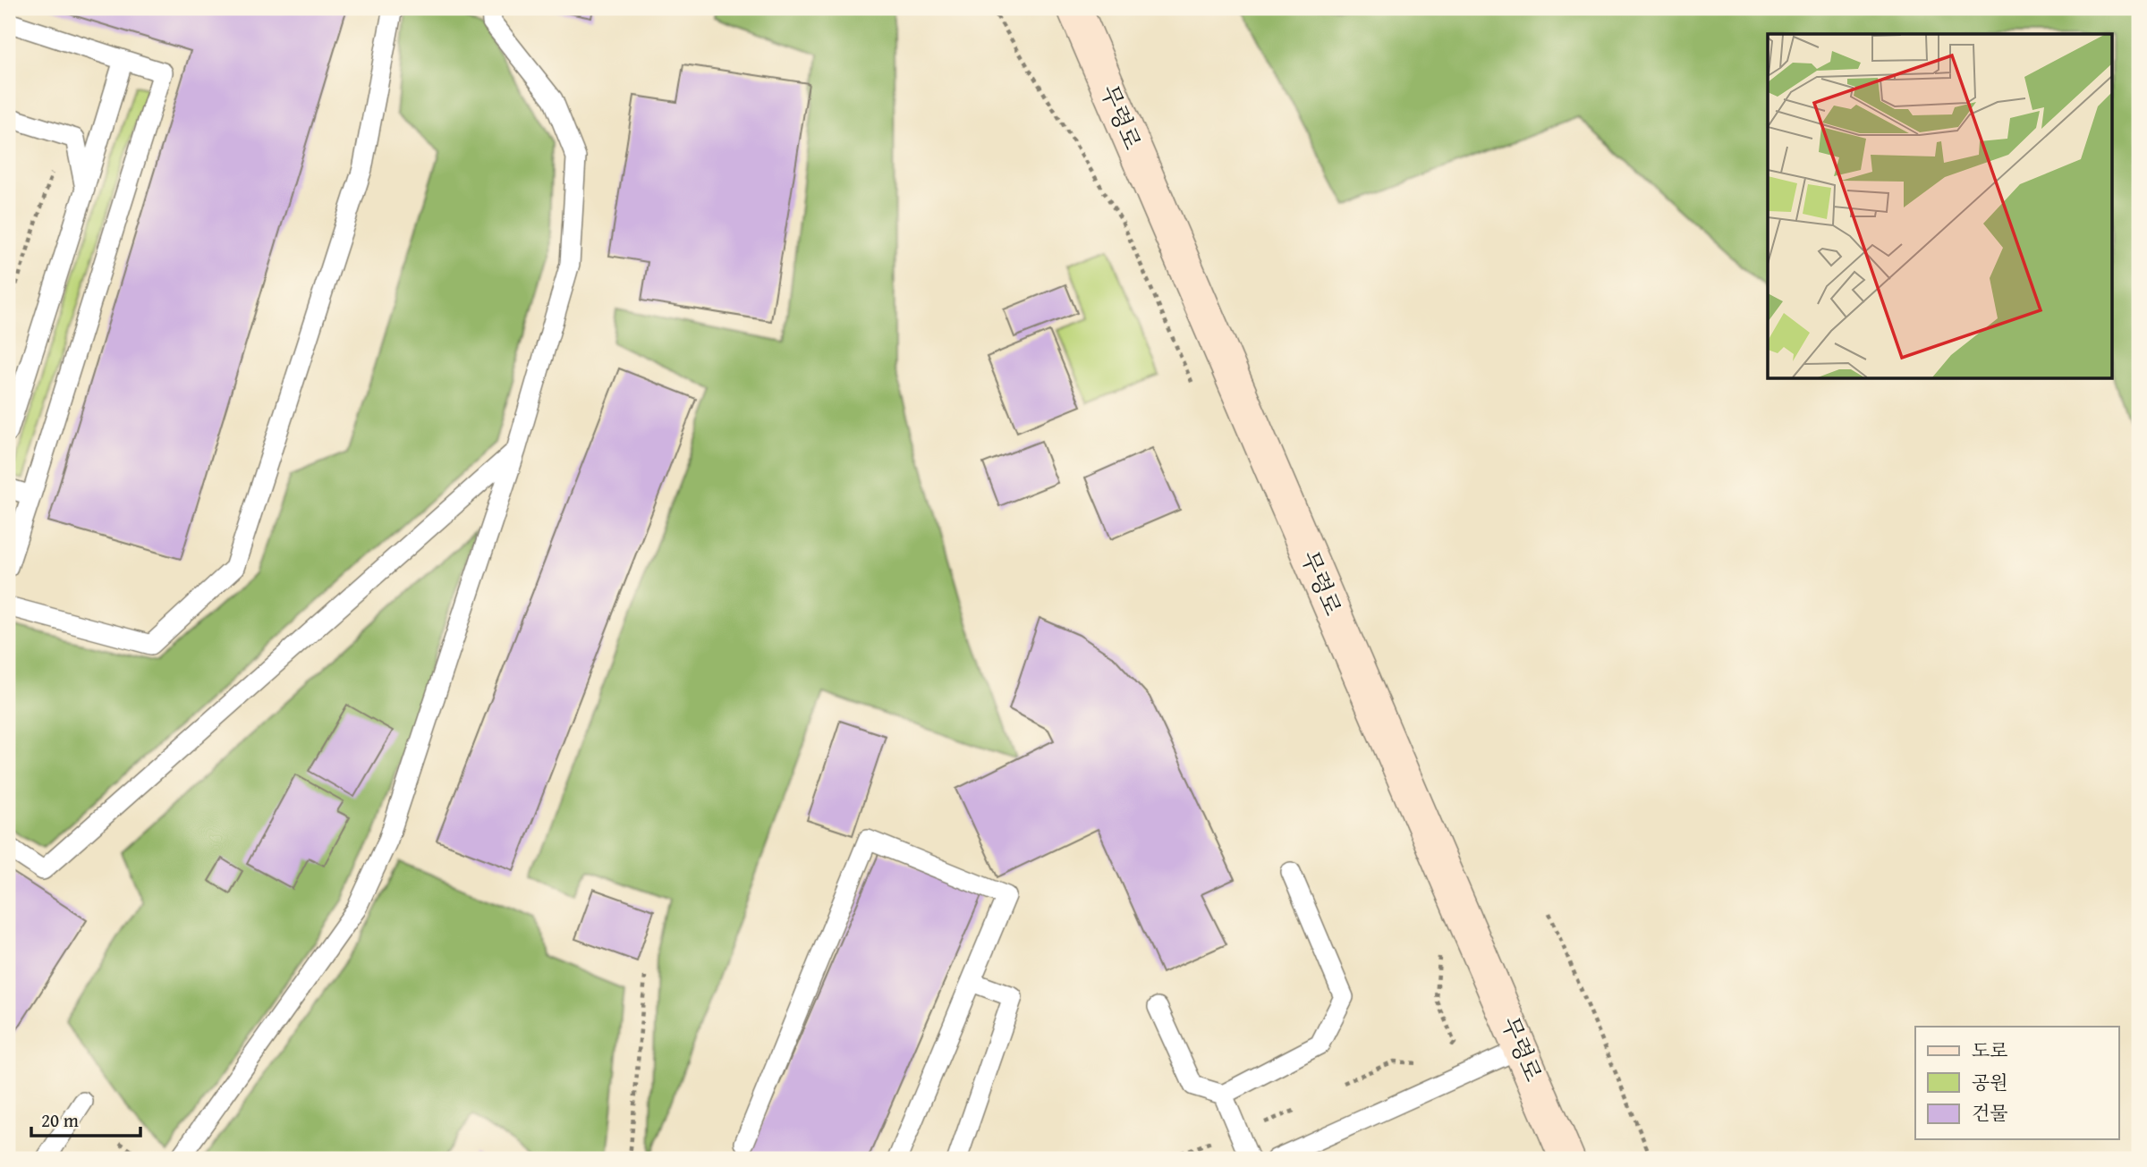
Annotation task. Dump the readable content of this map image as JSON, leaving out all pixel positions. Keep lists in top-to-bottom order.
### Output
{
  "streets": {
    "main road": ["무령로"]
  },
  "legend": ["도로", "공원", "건물"],
  "scale_bar": "20 m"
}
